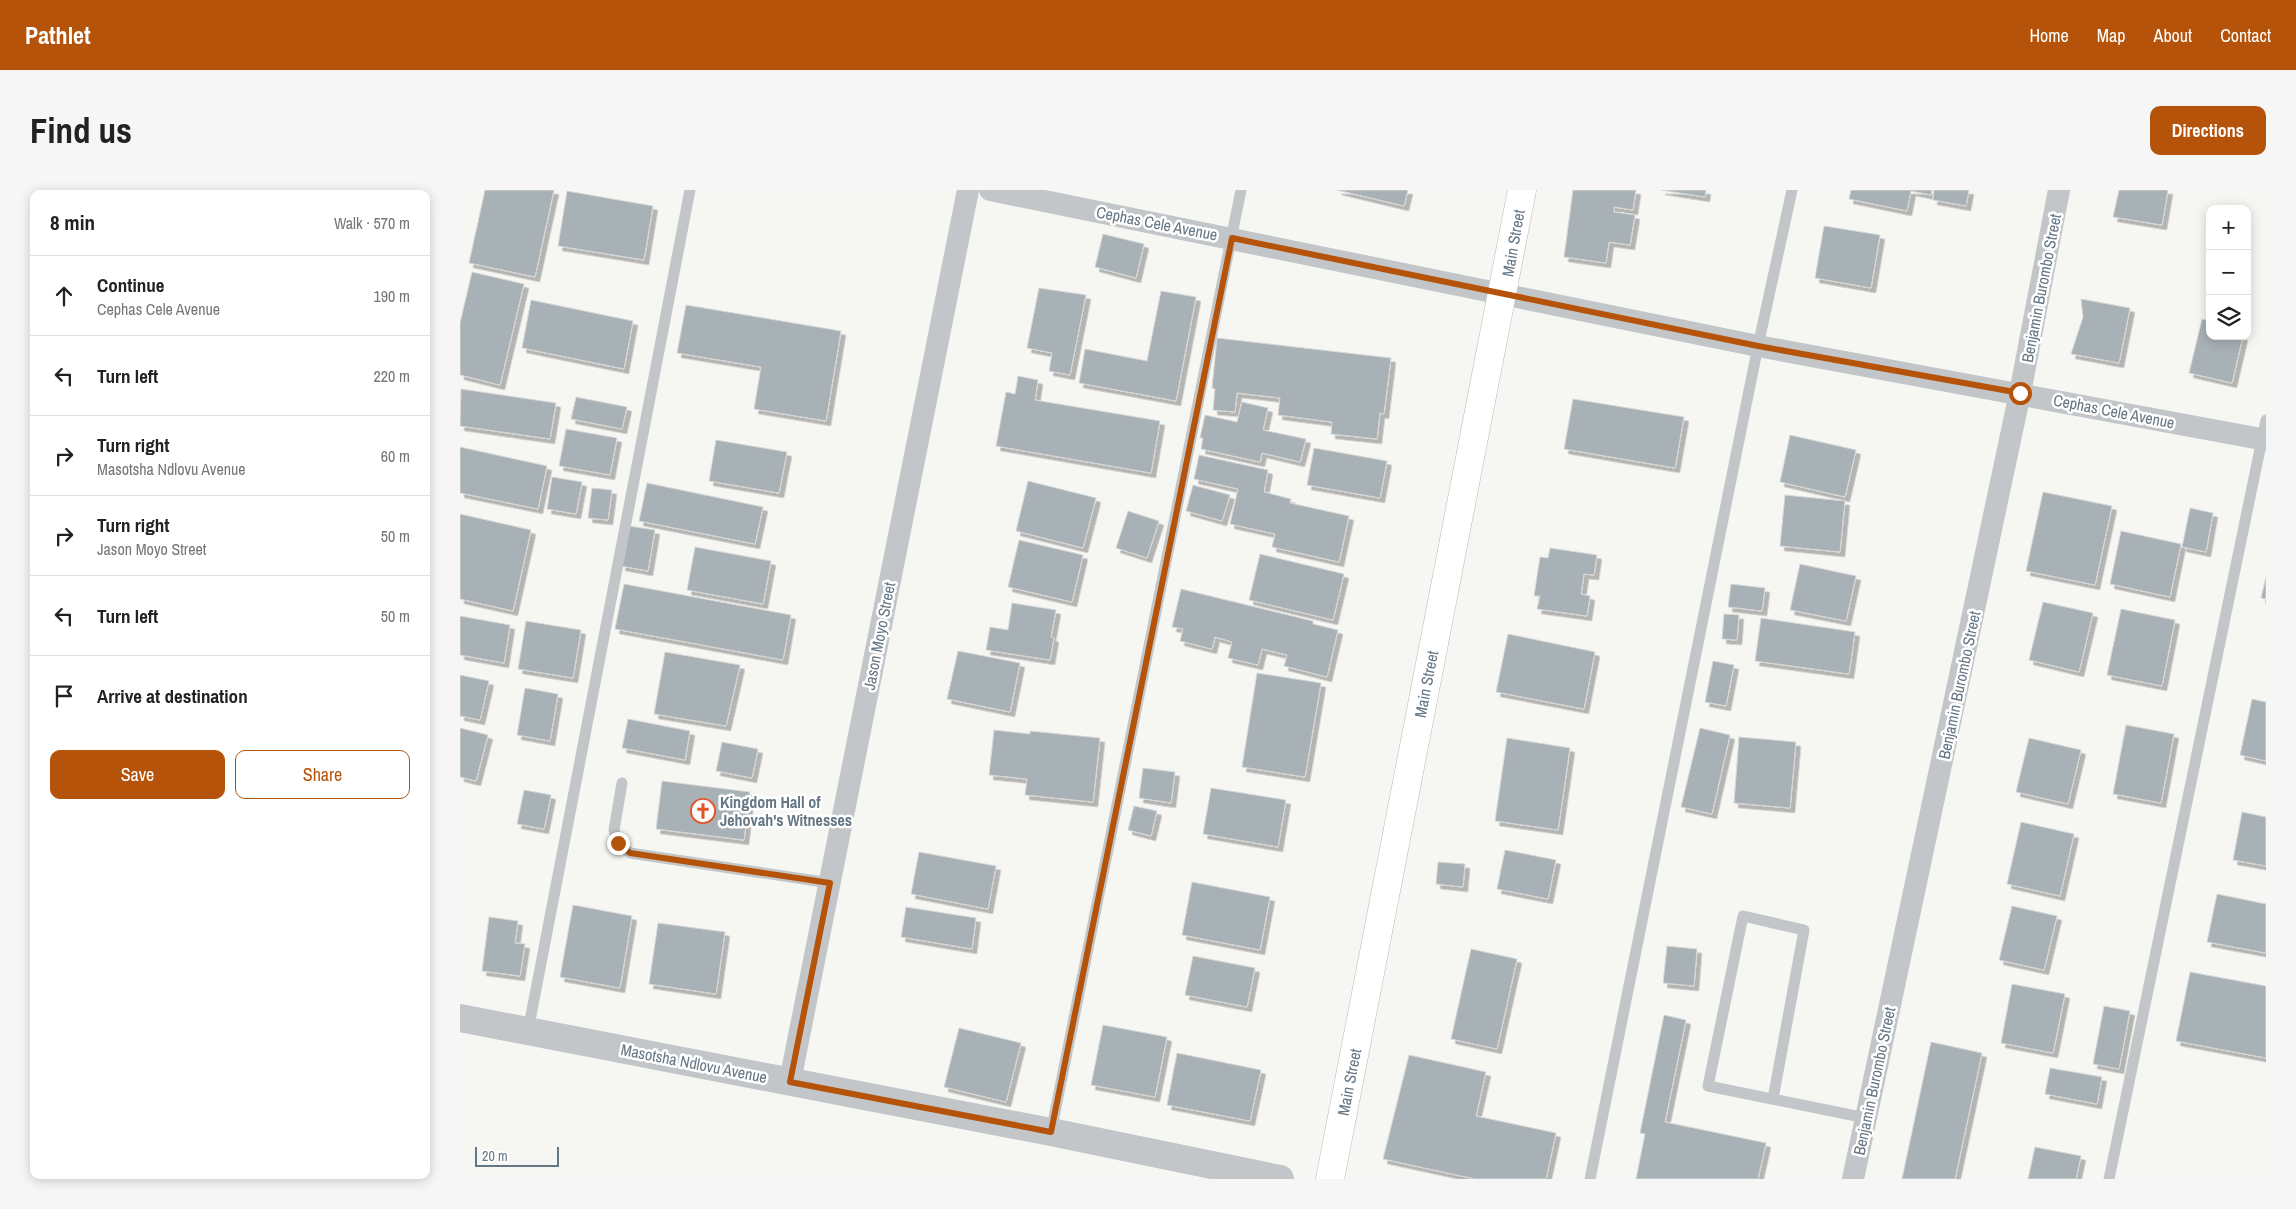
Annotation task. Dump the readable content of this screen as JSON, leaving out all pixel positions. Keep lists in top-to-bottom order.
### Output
{
  "streets": {
    "highway": ["Main Street"],
    "street": [
      "Cephas Cele Avenue",
      "Benjamin Burombo Street",
      "Jason Moyo Street",
      "Masotsha Ndlovu Avenue"
    ]
  },
  "crossings": [
    ["Cephas Cele Avenue", "Main Street"],
    ["Cephas Cele Avenue", "Benjamin Burombo Street"],
    ["Jason Moyo Street", "Masotsha Ndlovu Avenue"]
  ],
  "places": {
    "church": ["Kingdom Hall of Jehovah's Witnesses"]
  },
  "scale_bar": "20 m",
  "page": {
    "header": "Pathlet",
    "nav": [
      "Home",
      "Map",
      "About",
      "Contact"
    ],
    "buttons": [
      "Directions",
      ["Save", "Share"]
    ],
    "title": "Find us",
    "heading": ["8 min", "Walk · 570 m"],
    "map_buttons": ["+", "−"],
    "list": [
      ["Continue", "Cephas Cele Avenue", "190 m"],
      ["Turn left", "220 m"],
      ["Turn right", "Masotsha Ndlovu Avenue", "60 m"],
      ["Turn right", "Jason Moyo Street", "50 m"],
      ["Turn left", "50 m"],
      "Arrive at destination"
    ],
    "scale": "20 m"
  }
}
